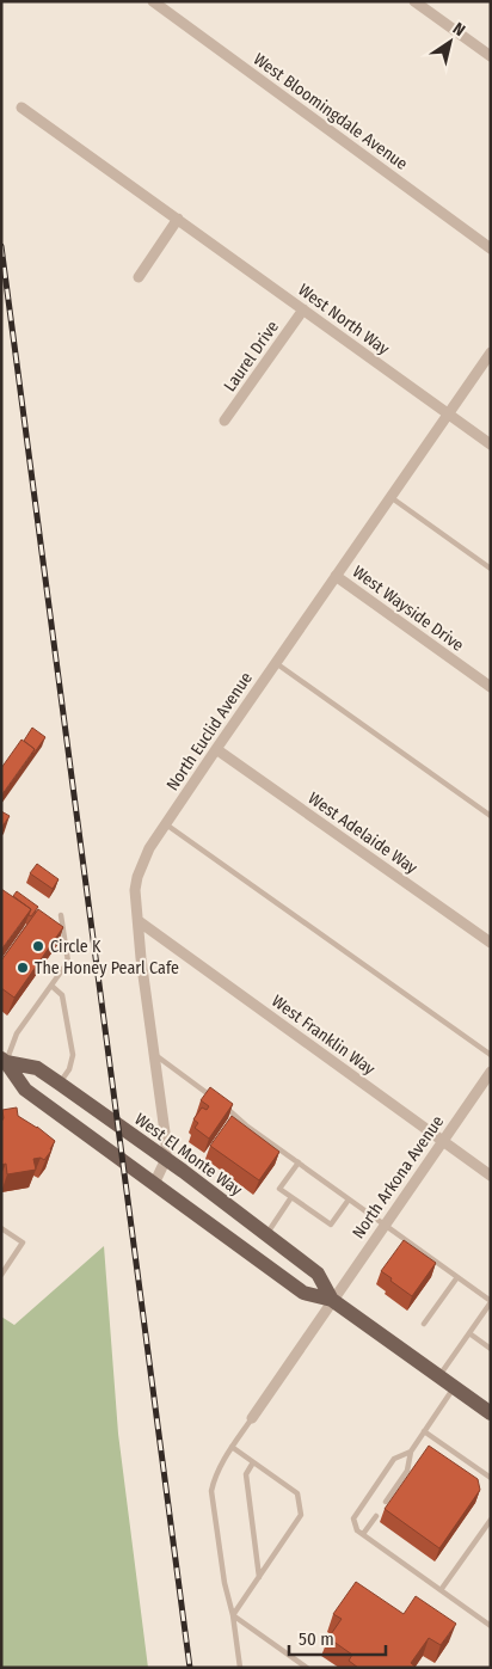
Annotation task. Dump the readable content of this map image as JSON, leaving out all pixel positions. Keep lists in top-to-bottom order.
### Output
{
  "streets": {
    "main road": ["West El Monte Way"],
    "street": [
      "West Bloomingdale Avenue",
      "West North Way",
      "Laurel Drive",
      "West Wayside Drive",
      "North Euclid Avenue",
      "West Adelaide Way",
      "West Franklin Way",
      "North Arkona Avenue"
    ]
  },
  "crossings": [
    ["West North Way", "Laurel Drive"],
    ["West North Way", "North Euclid Avenue"],
    ["West Wayside Drive", "North Euclid Avenue"],
    ["North Euclid Avenue", "West Adelaide Way"],
    ["North Euclid Avenue", "West Franklin Way"],
    ["North Euclid Avenue", "West El Monte Way"],
    ["West Franklin Way", "North Arkona Avenue"],
    ["West El Monte Way", "North Arkona Avenue"]
  ],
  "places": ["Circle K", "The Honey Pearl Cafe"],
  "scale_bar": "50 m",
  "north": "top right"
}
